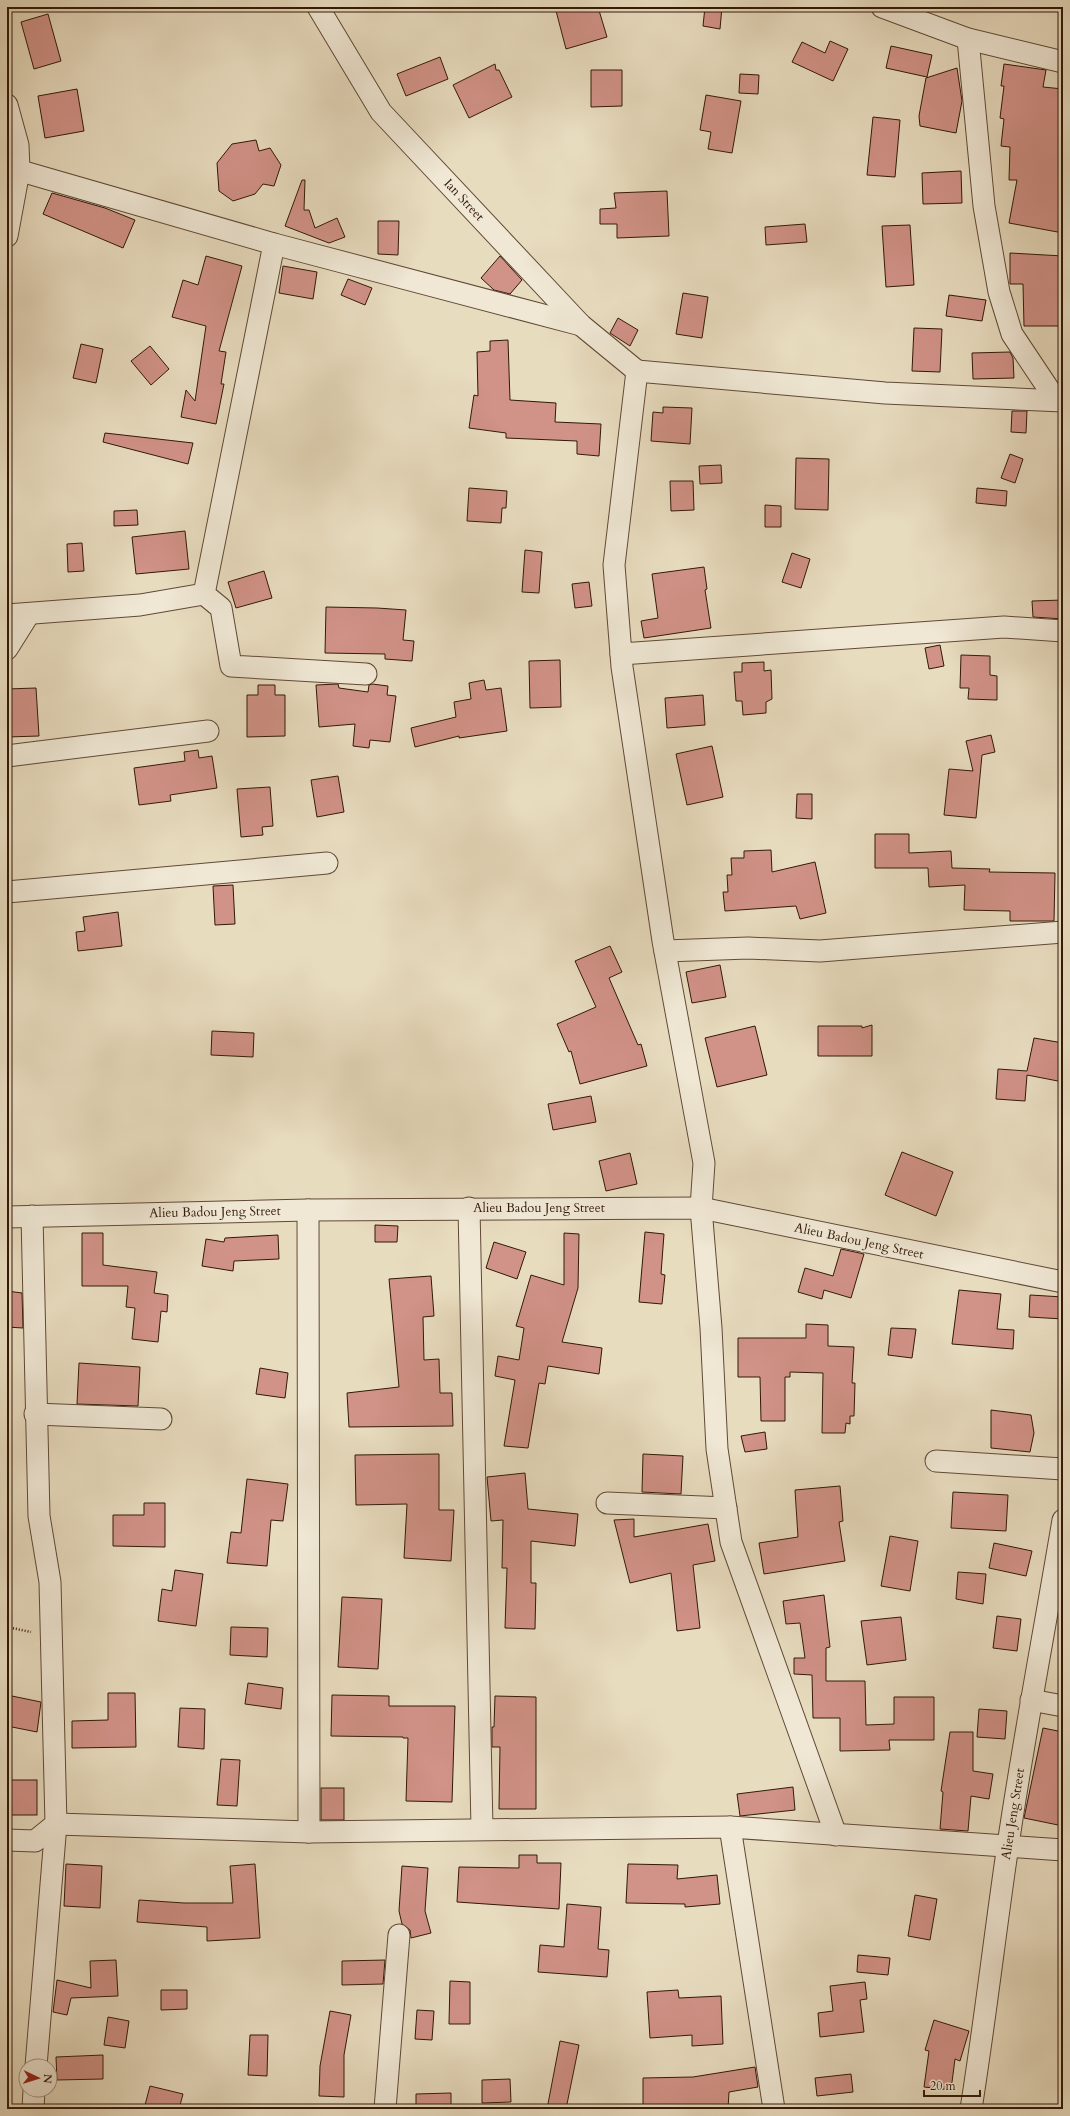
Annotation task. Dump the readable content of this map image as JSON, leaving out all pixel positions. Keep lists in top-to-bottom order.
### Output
{
  "streets": {
    "street": ["Ian Street", "Alieu Badou Jeng Street", "Alieu Jeng Street"]
  },
  "scale_bar": "20 m",
  "north": "right"
}
